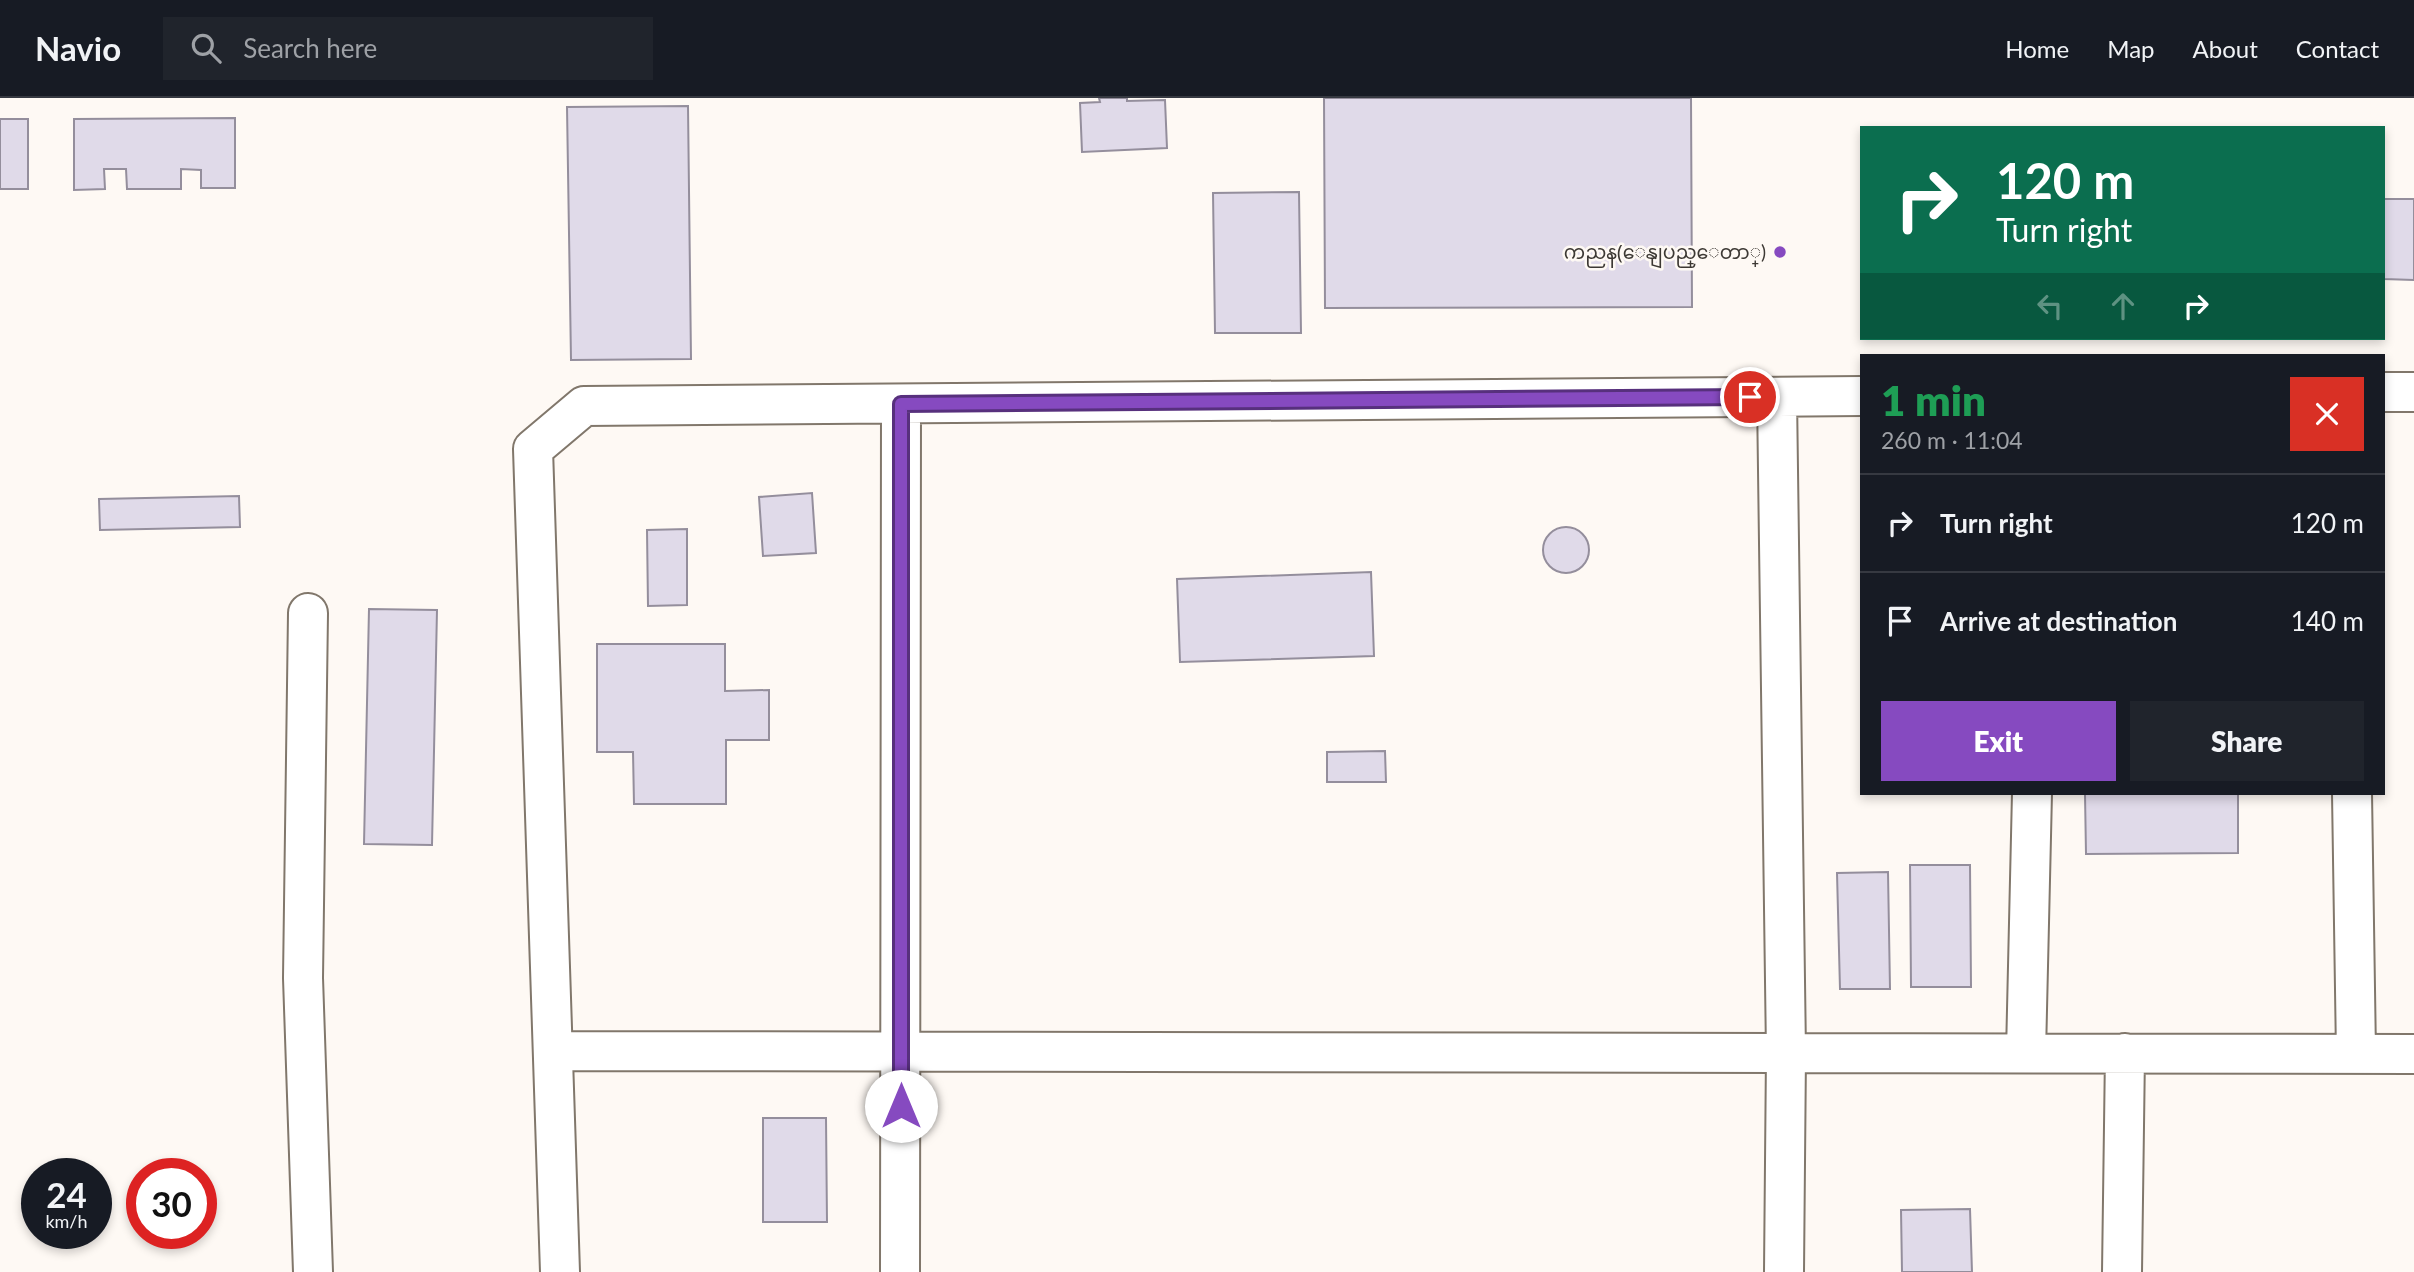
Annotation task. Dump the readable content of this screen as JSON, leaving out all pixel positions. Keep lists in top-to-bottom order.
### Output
{
  "places": ["ကညန(ေနျပည္ေတာ္)"],
  "page": {
    "header": "Navio",
    "search": "Search here",
    "nav": [
      "Home",
      "Map",
      "About",
      "Contact"
    ],
    "turn": ["120 m", "Turn right"],
    "heading": ["1 min", "260 m · 11:04"],
    "list": [
      {
        "name": "Turn right",
        "value": "120 m"
      },
      {
        "name": "Arrive at destination",
        "value": "140 m"
      }
    ],
    "buttons": ["Exit", "Share"],
    "speed": "24 km/h",
    "limit": "30"
  }
}
